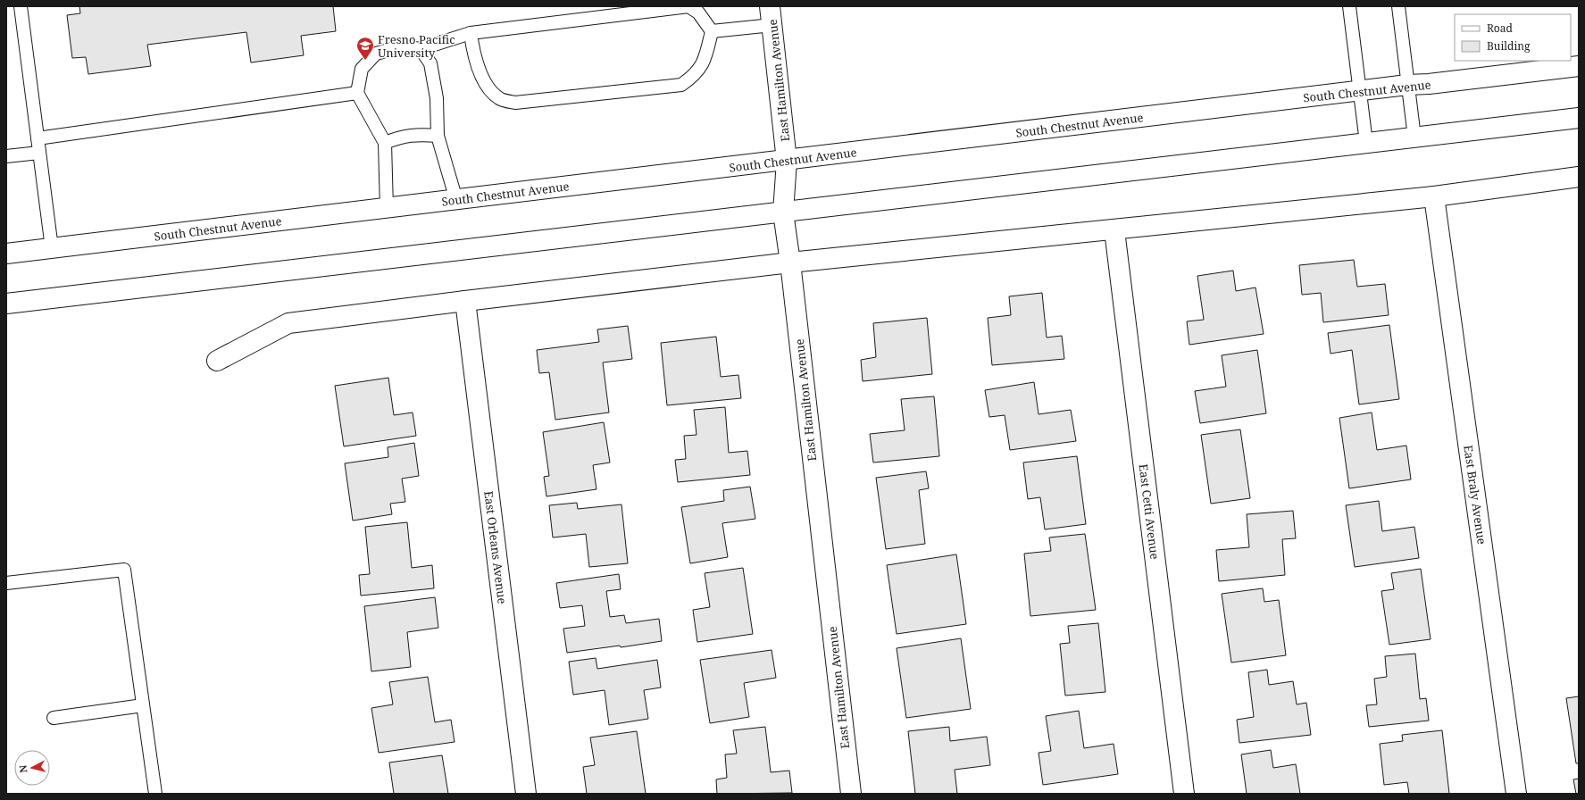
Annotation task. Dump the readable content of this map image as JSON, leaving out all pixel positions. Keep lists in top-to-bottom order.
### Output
{
  "streets": {
    "street": [
      "East Hamilton Avenue",
      "South Chestnut Avenue",
      "East Braly Avenue",
      "East Cetti Avenue",
      "East Orleans Avenue"
    ]
  },
  "crossings": [
    ["East Hamilton Avenue", "South Chestnut Avenue"]
  ],
  "places": {
    "school or university": ["Fresno Pacific University"]
  },
  "legend": ["Road", "Building"],
  "north": "left"
}
